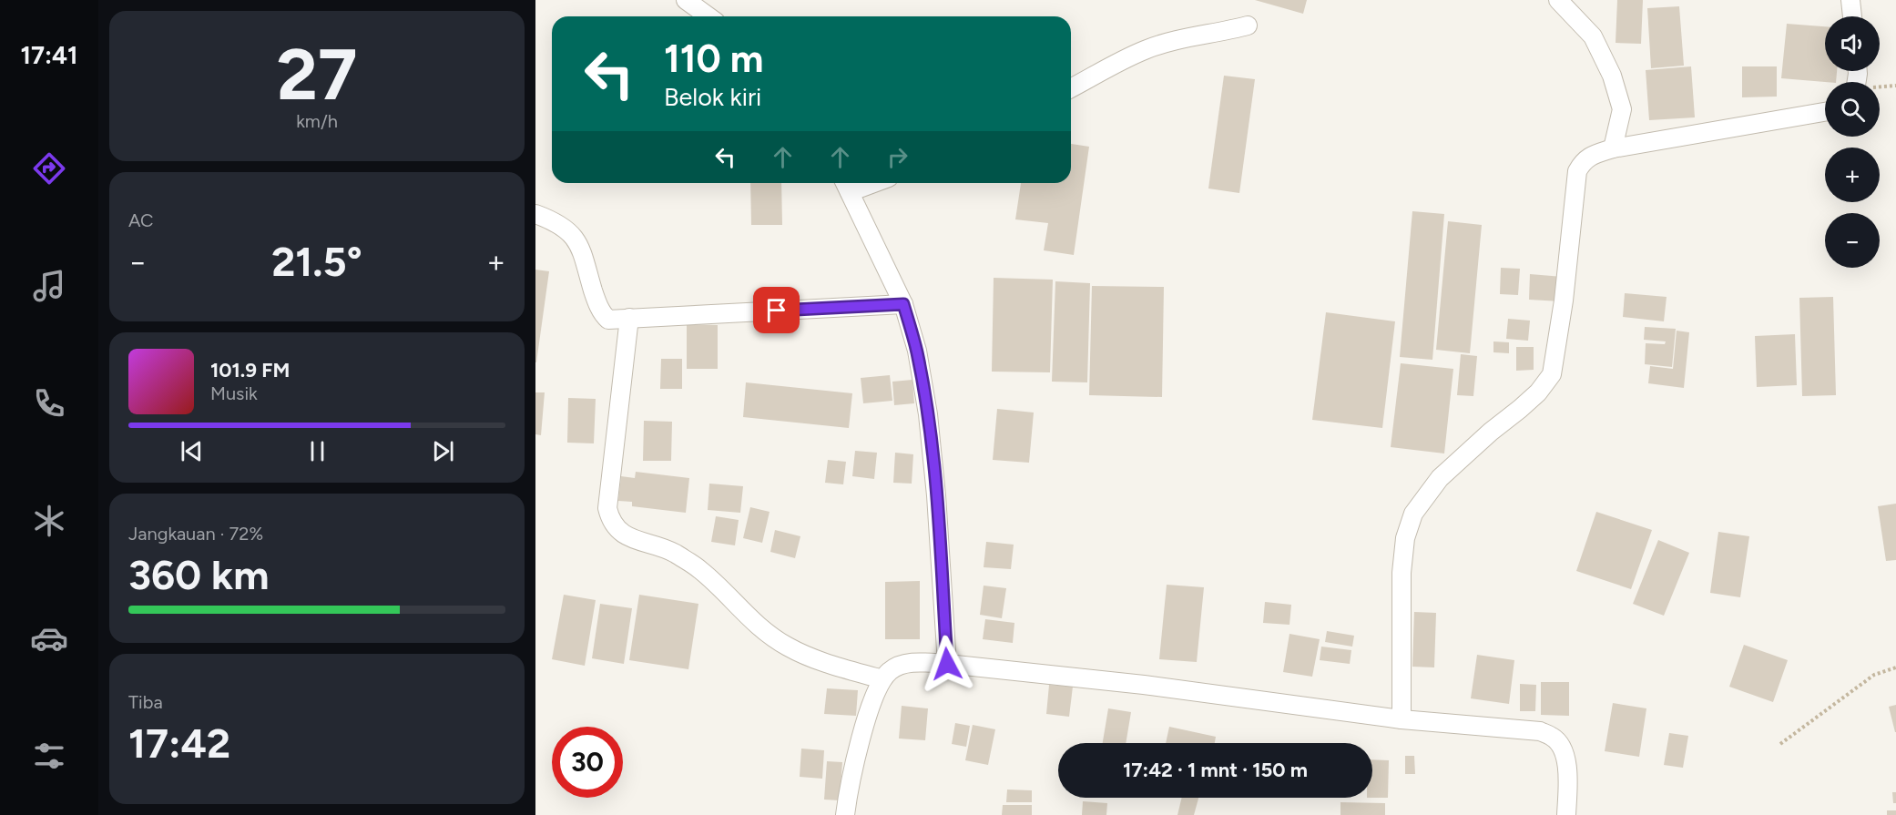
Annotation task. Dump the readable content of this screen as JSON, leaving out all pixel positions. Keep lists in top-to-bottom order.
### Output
{
  "page": {
    "tabs": "17:41",
    "tile": [
      ["27", "km/h"],
      "AC",
      ["Jangkauan · 72%", "360 km"],
      ["Tiba", "17:42"]
    ],
    "map_buttons": ["+", "−"],
    "turn": ["110 m", "Belok kiri"],
    "heat": ["−", "21.5°", "+"],
    "song": ["101.9 FM", "Musik"],
    "limit": "30",
    "trip": "17:42 · 1 mnt · 150 m"
  }
}
